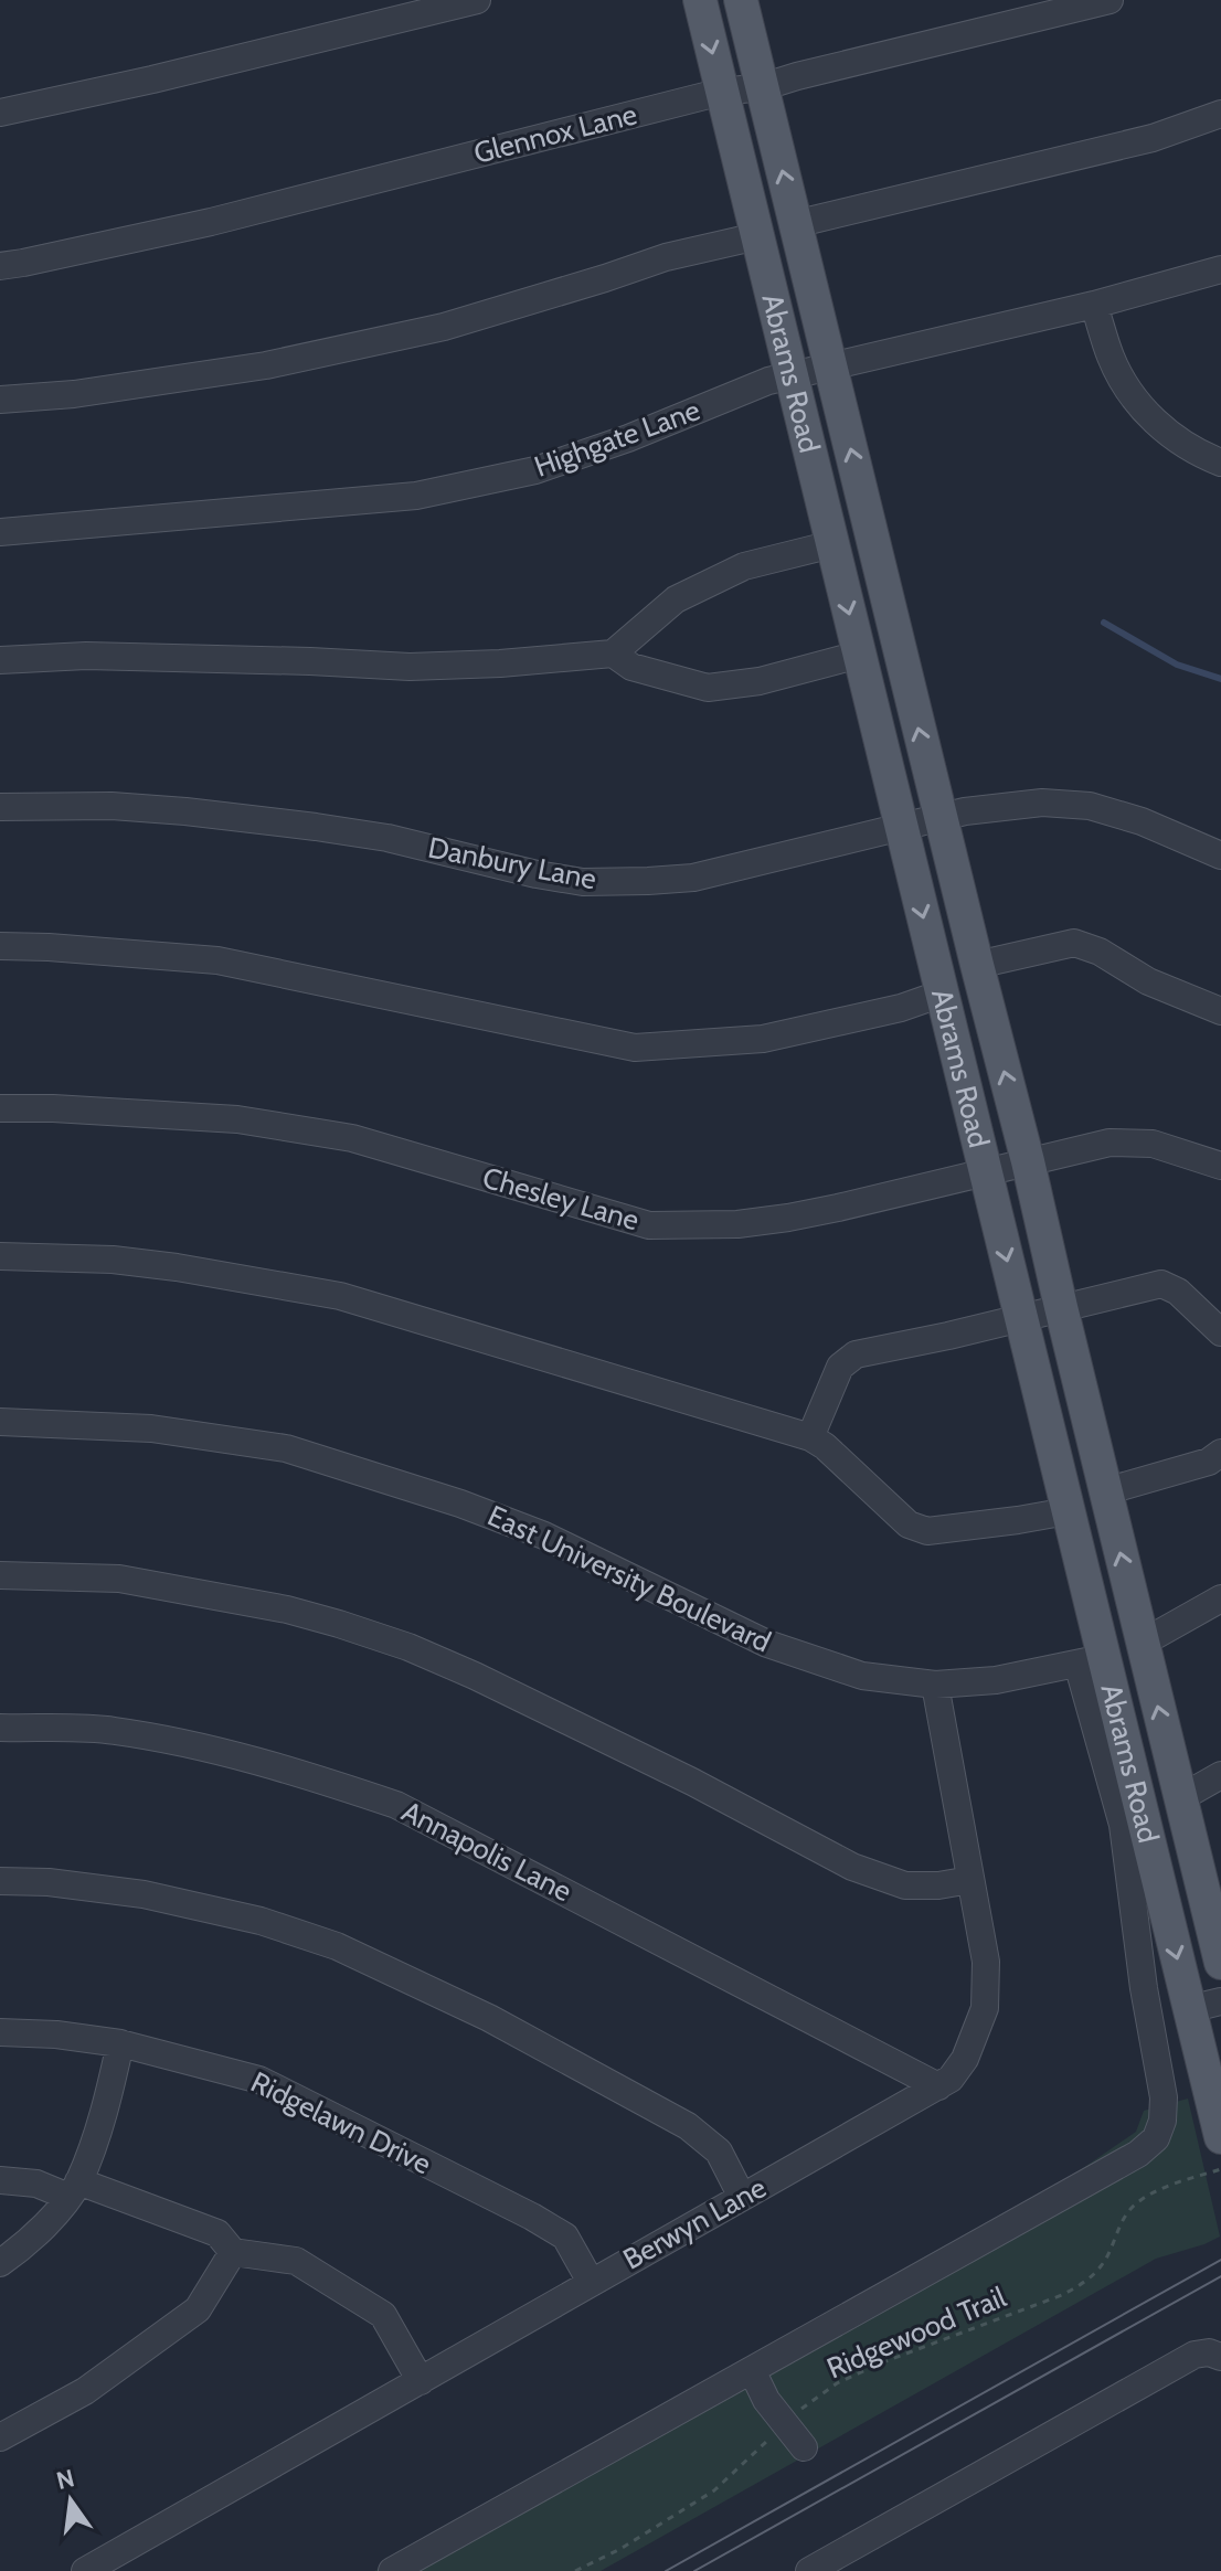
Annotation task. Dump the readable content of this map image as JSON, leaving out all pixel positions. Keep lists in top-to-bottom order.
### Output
{
  "streets": {
    "main road": ["Abrams Road"],
    "street": [
      "Glennox Lane",
      "Highgate Lane",
      "Danbury Lane",
      "Chesley Lane",
      "East University Boulevard",
      "Annapolis Lane",
      "Ridgelawn Drive",
      "Berwyn Lane"
    ],
    "path": ["Ridgewood Trail"]
  },
  "crossings": [
    ["Glennox Lane", "Abrams Road"],
    ["Abrams Road", "Highgate Lane"],
    ["Abrams Road", "Danbury Lane"],
    ["Abrams Road", "Chesley Lane"],
    ["Abrams Road", "East University Boulevard"],
    ["East University Boulevard", "Berwyn Lane"],
    ["Annapolis Lane", "Berwyn Lane"],
    ["Ridgelawn Drive", "Berwyn Lane"]
  ],
  "north": "top"
}
